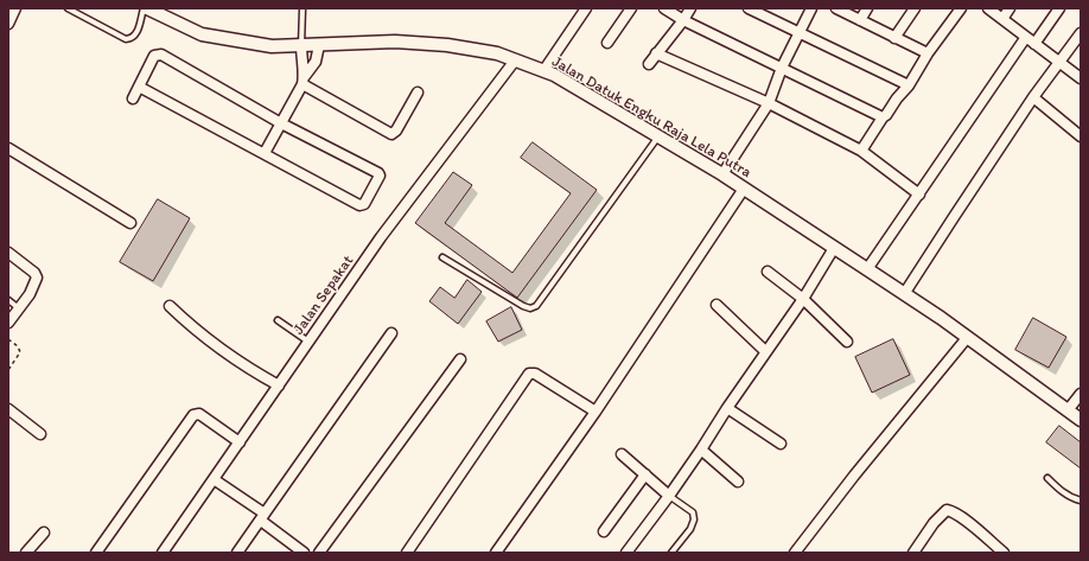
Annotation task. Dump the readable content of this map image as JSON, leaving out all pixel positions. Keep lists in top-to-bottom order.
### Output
{
  "streets": {
    "street": ["Jalan Datuk Engku Raja Lela Putra", "Jalan Sepakat"]
  },
  "crossings": [
    ["Jalan Datuk Engku Raja Lela Putra", "Jalan Sepakat"]
  ]
}
